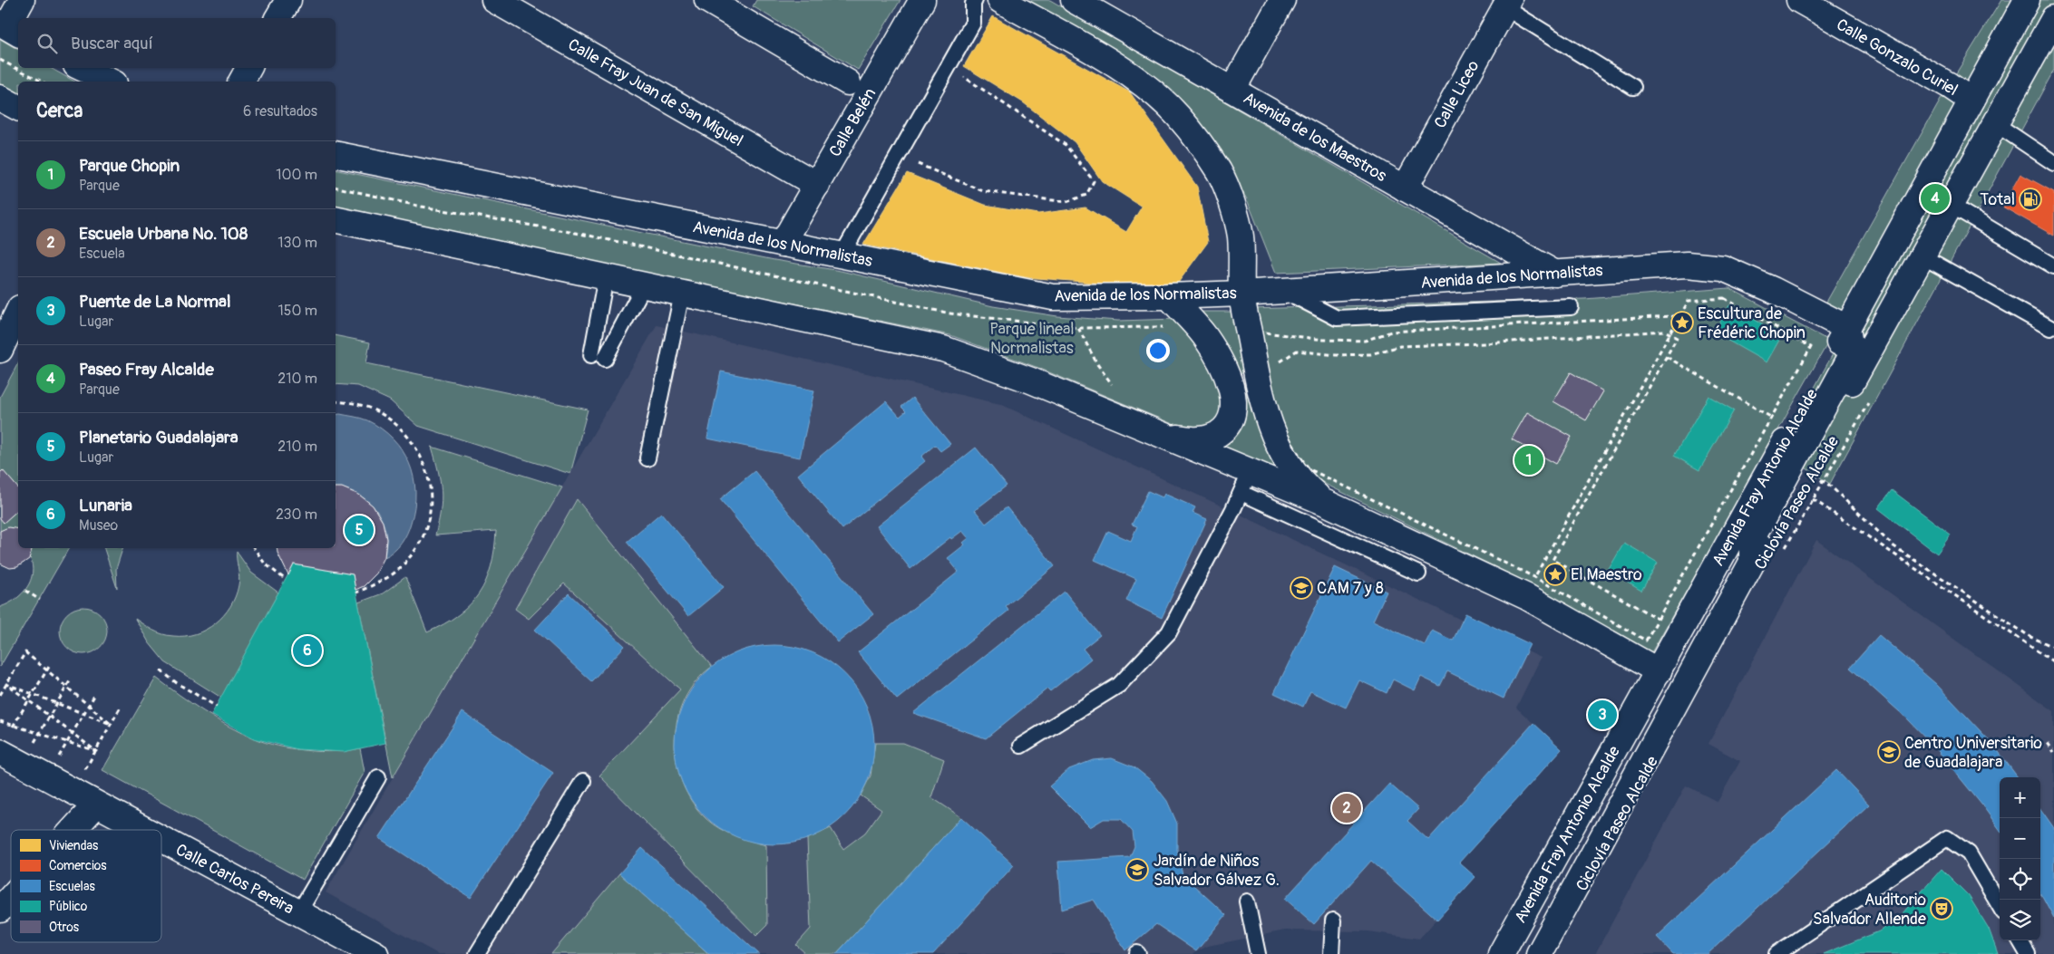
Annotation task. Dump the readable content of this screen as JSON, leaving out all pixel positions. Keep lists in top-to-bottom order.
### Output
{
  "streets": {
    "street": [
      "Calle Gonzalo Curiel",
      "Calle Fray Juan de San Miguel",
      "Calle Liceo",
      "Calle Belén",
      "Avenida de los Maestros",
      "Avenida de los Normalistas",
      "Avenida Fray Antonio Alcalde",
      "Calle Carlos Pereira"
    ],
    "path": ["Ciclovía Paseo Alcalde"]
  },
  "crossings": [
    ["Calle Gonzalo Curiel", "Avenida Fray Antonio Alcalde"],
    ["Calle Fray Juan de San Miguel", "Calle Belén"],
    ["Calle Liceo", "Avenida de los Maestros"],
    ["Calle Belén", "Avenida de los Normalistas"],
    ["Avenida de los Maestros", "Avenida de los Normalistas"],
    ["Avenida de los Normalistas", "Avenida Fray Antonio Alcalde"],
    ["Avenida Fray Antonio Alcalde", "Ciclovía Paseo Alcalde"]
  ],
  "parks": ["Parque lineal Normalistas"],
  "places": {
    "fuel station": ["Total"],
    "place": ["Escultura de Frédéric Chopin", "El Maestro"],
    "school or university": ["CAM 7 y 8", "Centro Universitario de Guadalajara", "Jardín de Niños Salvador Gálvez G."],
    "theatre": ["Auditorio Salvador Allende"]
  },
  "legend": [
    "Viviendas",
    "Comercios",
    "Escuelas",
    "Público",
    "Otros"
  ],
  "page": {
    "search": "Buscar aquí",
    "heading": ["Cerca", "6 resultados"],
    "list": [
      {
        "mark": "1",
        "name": "Parque Chopin",
        "note": "Parque",
        "value": "100 m"
      },
      {
        "mark": "2",
        "name": "Escuela Urbana No. 108",
        "note": "Escuela",
        "value": "130 m"
      },
      {
        "mark": "3",
        "name": "Puente de La Normal",
        "note": "Lugar",
        "value": "150 m"
      },
      {
        "mark": "4",
        "name": "Paseo Fray Alcalde",
        "note": "Parque",
        "value": "210 m"
      },
      {
        "mark": "5",
        "name": "Planetario Guadalajara",
        "note": "Lugar",
        "value": "210 m"
      },
      {
        "mark": "6",
        "name": "Lunaria",
        "note": "Museo",
        "value": "230 m"
      }
    ],
    "pins": [
      "4",
      "1",
      "5",
      "6",
      "3",
      "2"
    ],
    "map_buttons": ["+", "−"]
  }
}
